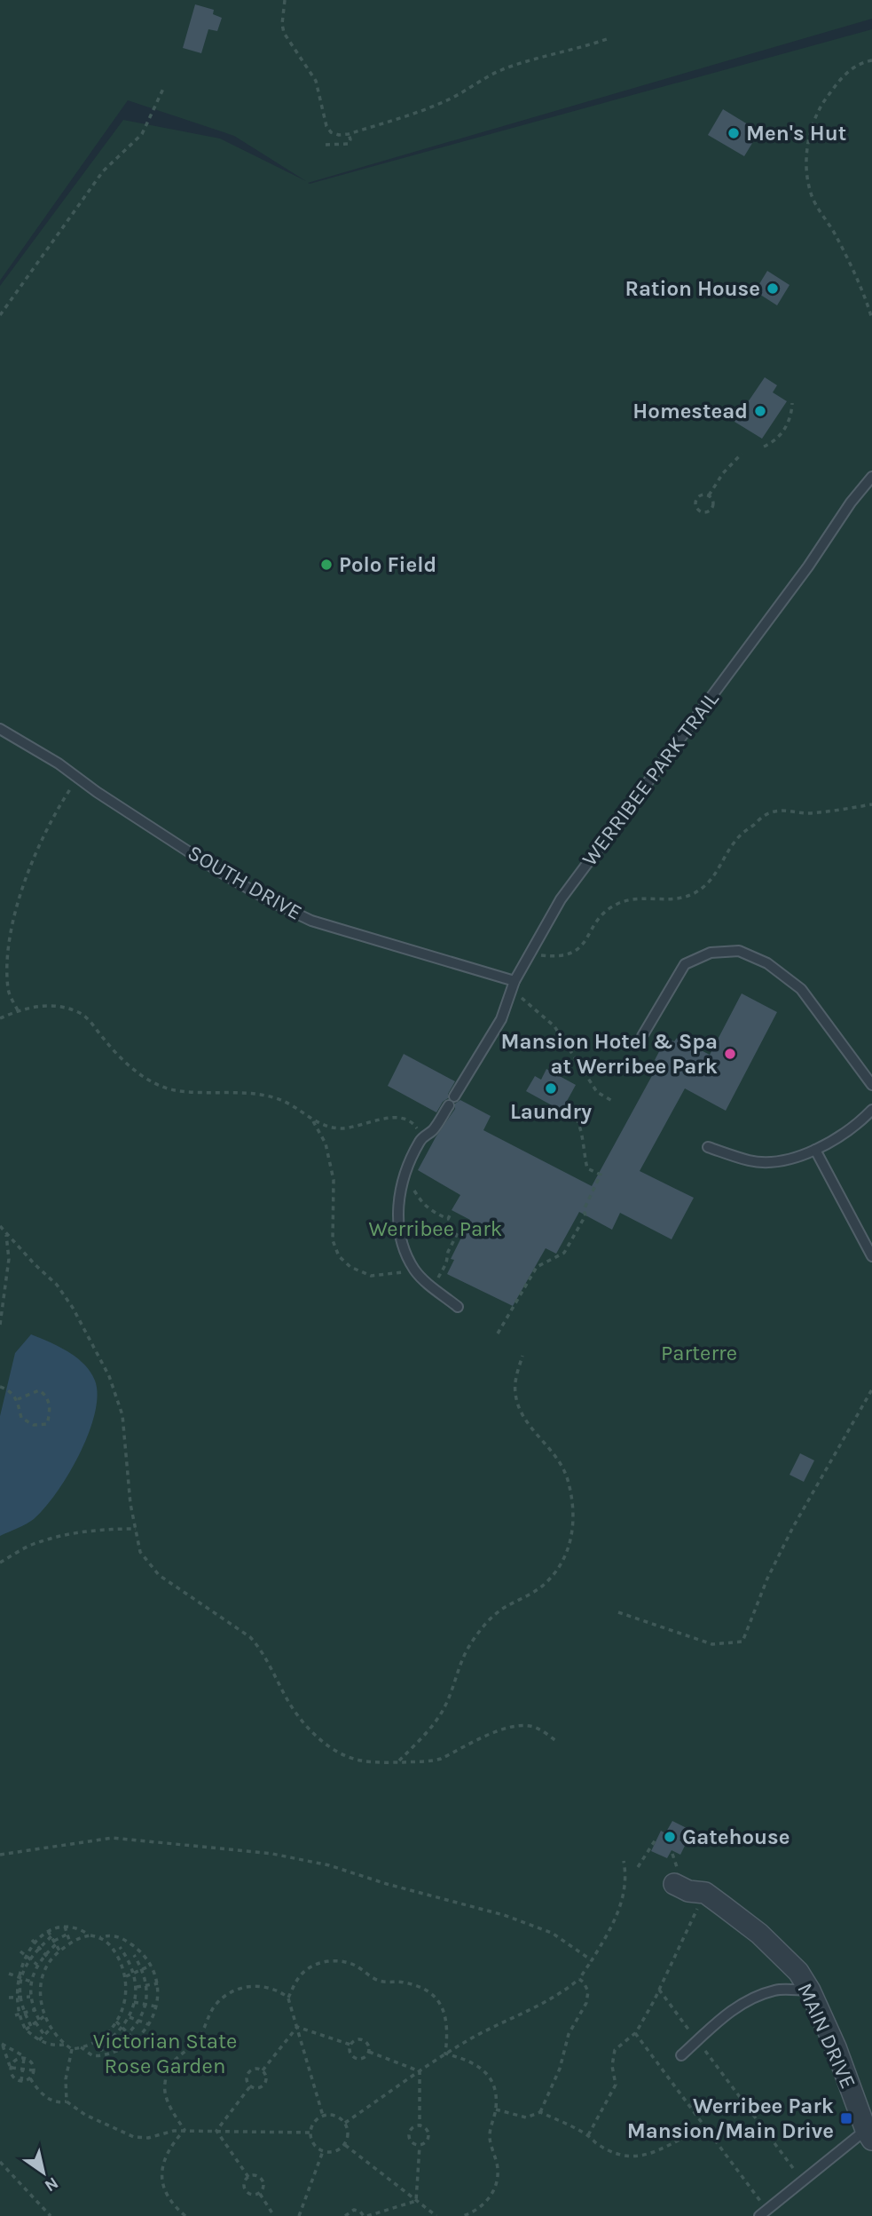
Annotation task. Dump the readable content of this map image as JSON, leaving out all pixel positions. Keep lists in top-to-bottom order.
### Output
{
  "streets": {
    "street": ["MAIN DRIVE"],
    "lane": ["WERRIBEE PARK TRAIL", "SOUTH DRIVE"]
  },
  "crossings": [
    ["WERRIBEE PARK TRAIL", "SOUTH DRIVE"]
  ],
  "parks": ["Werribee Park", "Parterre", "Victorian State Rose Garden"],
  "places": {
    "other": [
      "Men's Hut",
      "Ration House",
      "Homestead",
      "Polo Field",
      "Mansion Hotel & Spa at Werribee Park",
      "Laundry",
      "Gatehouse"
    ],
    "transit": ["Werribee Park Mansion/Main Drive"]
  },
  "north": "bottom right"
}
